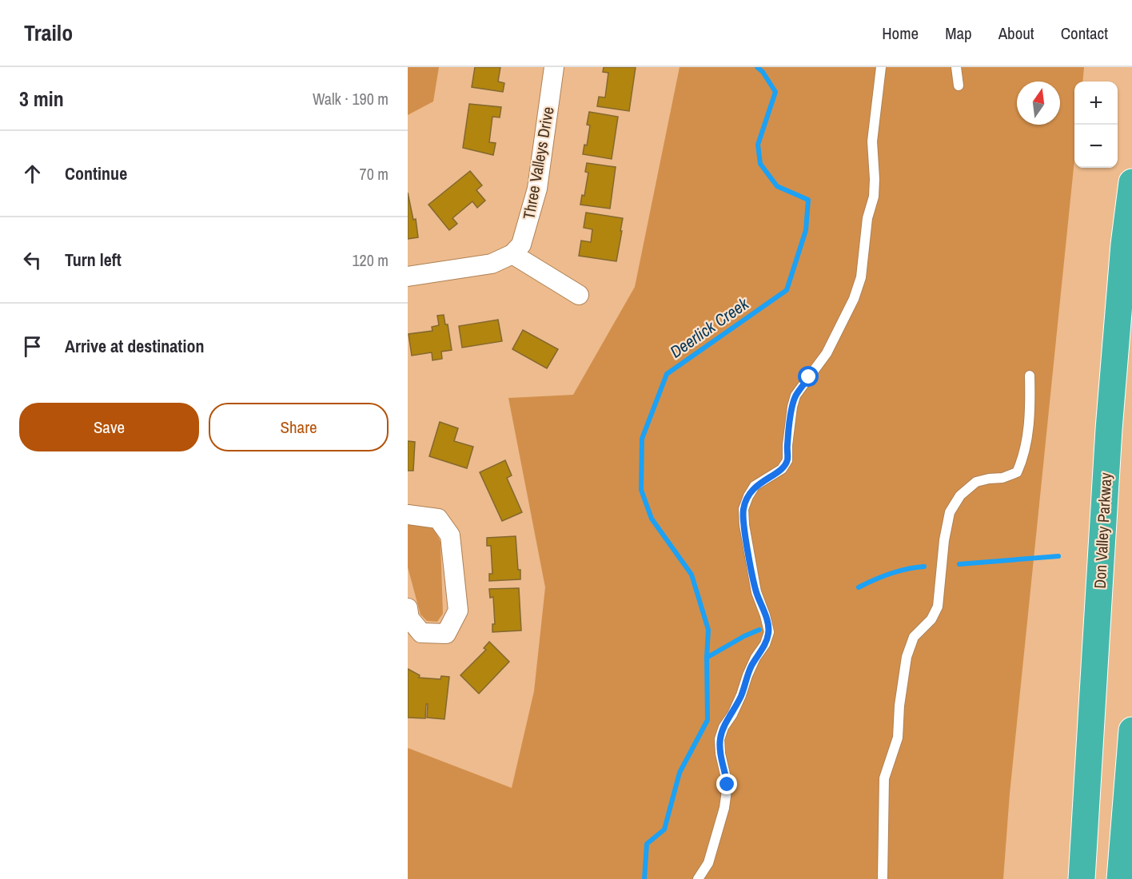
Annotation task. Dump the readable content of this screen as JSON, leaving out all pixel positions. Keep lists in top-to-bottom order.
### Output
{
  "streets": {
    "highway": ["Don Valley Parkway"],
    "street": ["Three Valleys Drive"]
  },
  "water": ["Deerlick Creek"],
  "north": "top",
  "page": {
    "header": "Trailo",
    "nav": [
      "Home",
      "Map",
      "About",
      "Contact"
    ],
    "heading": ["3 min", "Walk · 190 m"],
    "map_buttons": ["+", "−"],
    "list": [
      ["Continue", "70 m"],
      ["Turn left", "120 m"],
      "Arrive at destination"
    ],
    "buttons": ["Save", "Share"]
  }
}
